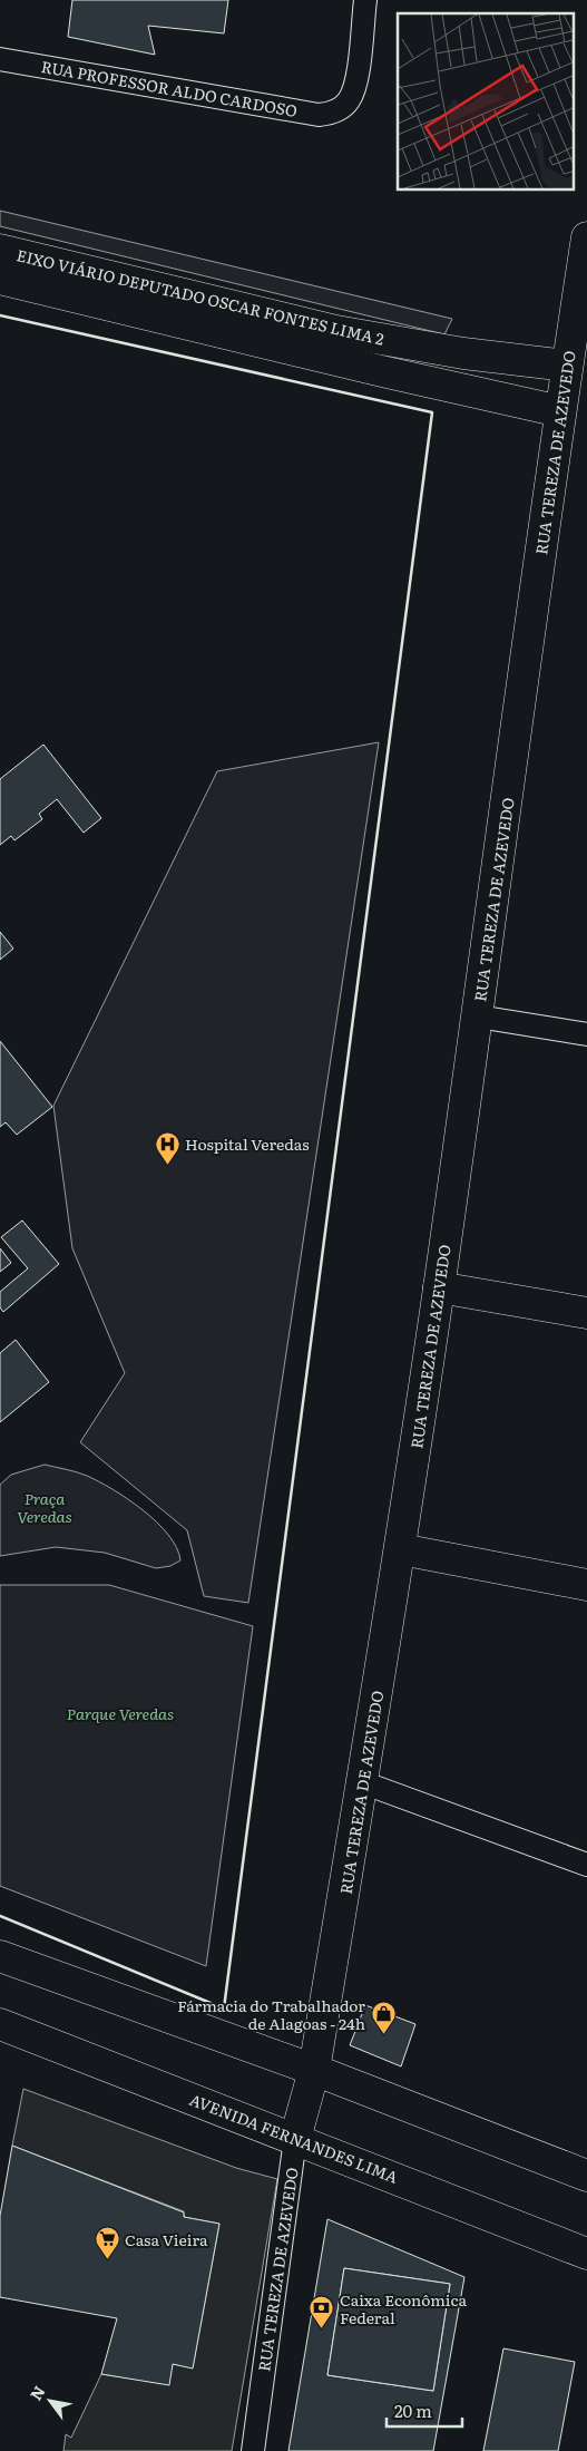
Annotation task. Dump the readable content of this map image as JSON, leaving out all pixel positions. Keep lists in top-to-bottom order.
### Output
{
  "streets": {
    "main road": ["EIXO VIÁRIO DEPUTADO OSCAR FONTES LIMA 2", "RUA TEREZA DE AZEVEDO", "AVENIDA FERNANDES LIMA"],
    "street": ["RUA PROFESSOR ALDO CARDOSO"]
  },
  "crossings": [
    ["EIXO VIÁRIO DEPUTADO OSCAR FONTES LIMA 2", "RUA TEREZA DE AZEVEDO"],
    ["RUA TEREZA DE AZEVEDO", "AVENIDA FERNANDES LIMA"]
  ],
  "parks": ["Praça Veredas", "Parque Veredas"],
  "places": {
    "hospital": ["Hospital Veredas"],
    "shop": ["Fármacia do Trabalhador de Alagoas - 24h"],
    "supermarket": ["Casa Vieira"],
    "bank": ["Caixa Econômica Federal"]
  },
  "scale_bar": "20 m",
  "north": "top left"
}
